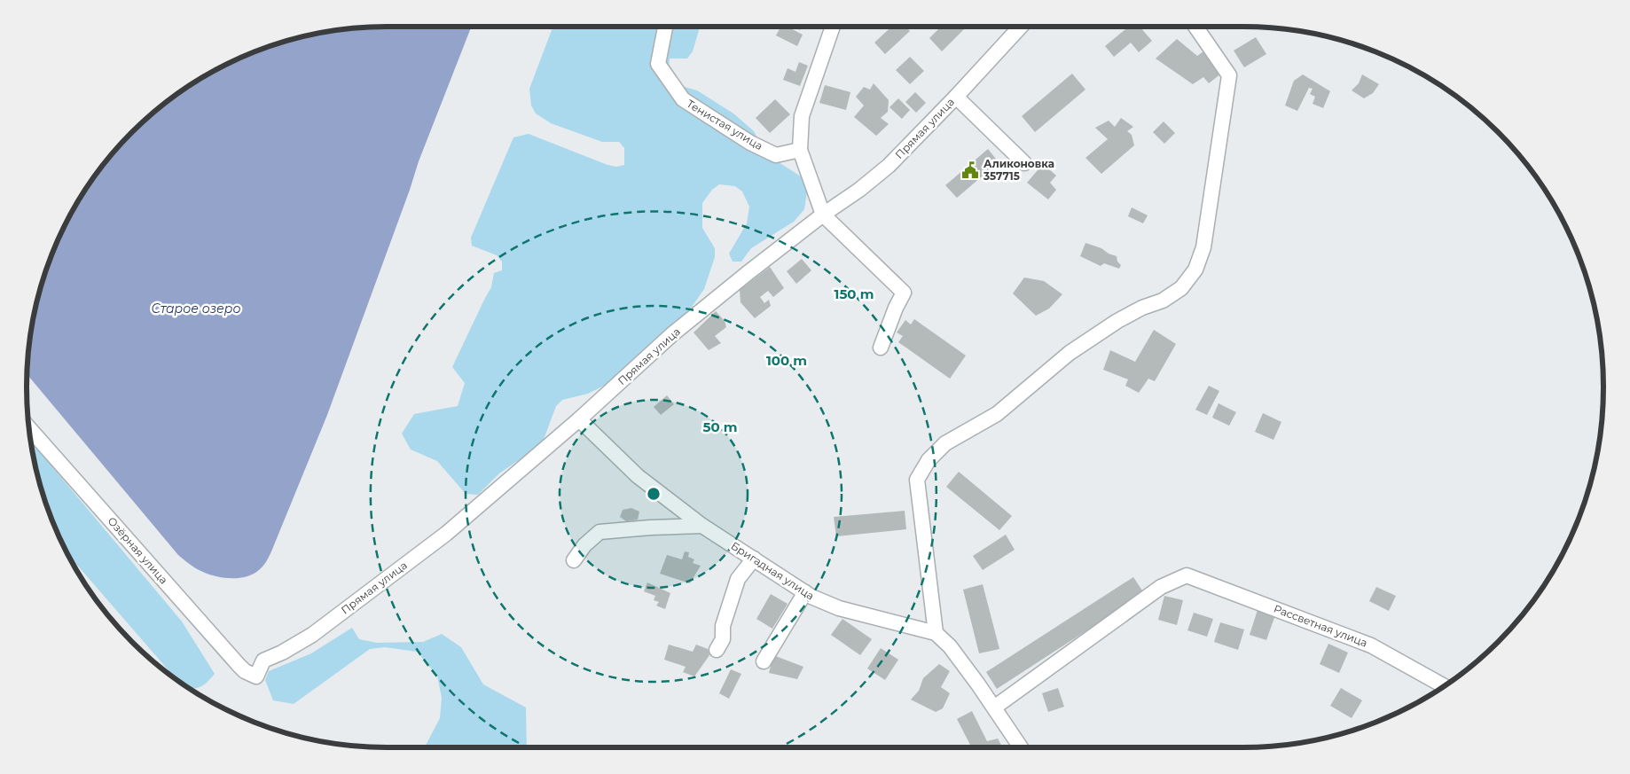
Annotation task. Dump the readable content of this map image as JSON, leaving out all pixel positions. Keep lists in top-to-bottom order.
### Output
{
  "streets": {
    "street": [
      "Тенистая улица",
      "Прямая улица",
      "Озёрная улица",
      "Бригадная улица",
      "Рассветная улица"
    ]
  },
  "crossings": [
    ["Прямая улица", "Озёрная улица"],
    ["Прямая улица", "Бригадная улица"],
    ["Бригадная улица", "Рассветная улица"]
  ],
  "water": ["Старое озеро"],
  "places": {
    "public building": ["Аликоновка 357715"]
  },
  "rings": ["150 m", "100 m", "50 m"]
}
